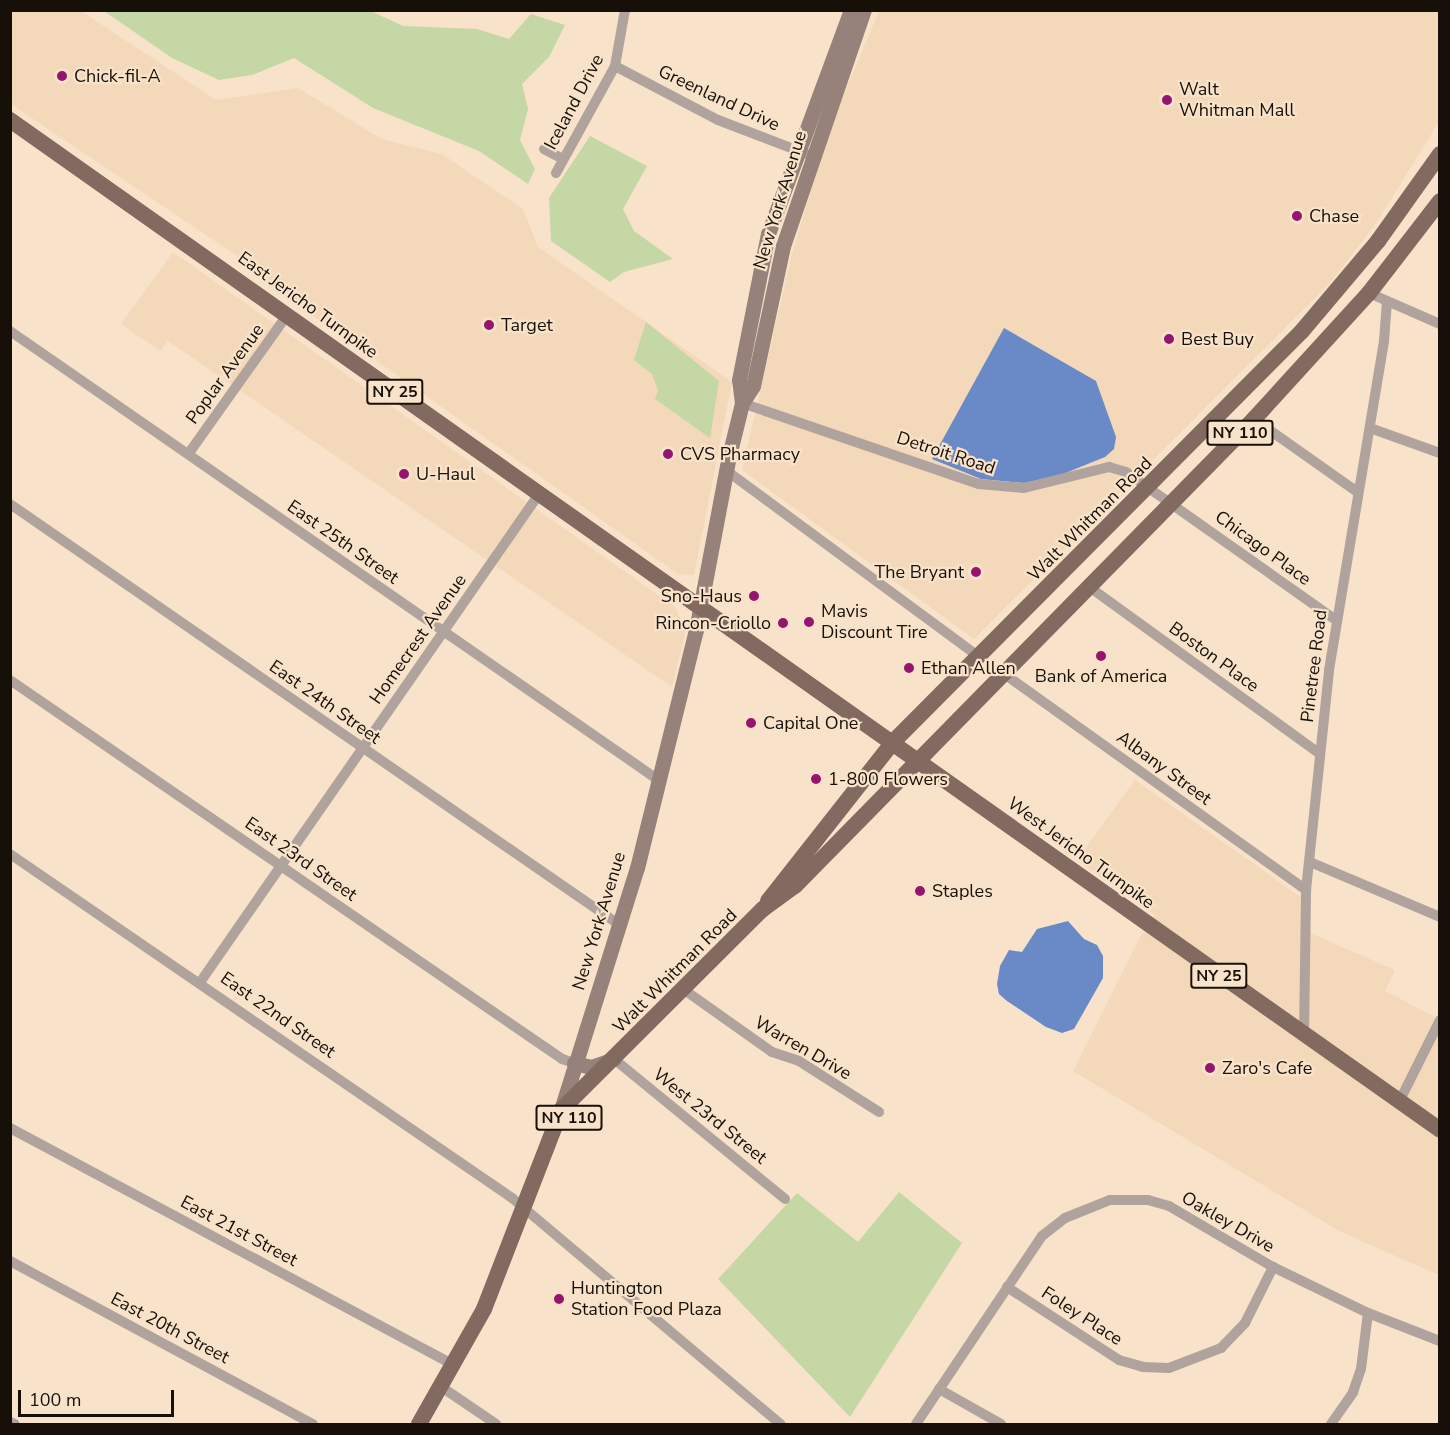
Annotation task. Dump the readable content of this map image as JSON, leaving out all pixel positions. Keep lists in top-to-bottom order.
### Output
{
  "streets": {
    "main road": [
      "New York Avenue",
      "East Jericho Turnpike",
      "NY 25",
      "NY 110",
      "Walt Whitman Road",
      "West Jericho Turnpike"
    ],
    "street": [
      "Greenland Drive",
      "Iceland Drive",
      "Poplar Avenue",
      "Detroit Road",
      "East 25th Street",
      "Chicago Place",
      "Homecrest Avenue",
      "Boston Place",
      "Pinetree Road",
      "East 24th Street",
      "Albany Street",
      "East 23rd Street",
      "East 22nd Street",
      "Warren Drive",
      "West 23rd Street",
      "Oakley Drive",
      "East 21st Street",
      "Foley Place",
      "East 20th Street"
    ]
  },
  "crossings": [
    ["Greenland Drive", "Iceland Drive"],
    ["Greenland Drive", "New York Avenue"],
    ["New York Avenue", "East Jericho Turnpike"],
    ["New York Avenue", "Detroit Road"],
    ["New York Avenue", "Walt Whitman Road"],
    ["New York Avenue", "East 25th Street"],
    ["New York Avenue", "East 24th Street"],
    ["New York Avenue", "West Jericho Turnpike"],
    ["New York Avenue", "East 23rd Street"],
    ["New York Avenue", "East 22nd Street"],
    ["New York Avenue", "East 21st Street"],
    ["East Jericho Turnpike", "Poplar Avenue"],
    ["East Jericho Turnpike", "Homecrest Avenue"],
    ["East Jericho Turnpike", "West Jericho Turnpike"],
    ["Poplar Avenue", "East 25th Street"],
    ["Detroit Road", "Walt Whitman Road"],
    ["Detroit Road", "Chicago Place"],
    ["Walt Whitman Road", "Chicago Place"],
    ["Walt Whitman Road", "Boston Place"],
    ["Walt Whitman Road", "Albany Street"],
    ["Walt Whitman Road", "West Jericho Turnpike"],
    ["Walt Whitman Road", "Warren Drive"],
    ["Walt Whitman Road", "West 23rd Street"],
    ["East 25th Street", "Homecrest Avenue"],
    ["Chicago Place", "Pinetree Road"],
    ["Homecrest Avenue", "East 24th Street"],
    ["Homecrest Avenue", "East 23rd Street"],
    ["Homecrest Avenue", "East 22nd Street"],
    ["Boston Place", "Pinetree Road"],
    ["Pinetree Road", "Albany Street"],
    ["Pinetree Road", "West Jericho Turnpike"],
    ["Oakley Drive", "Foley Place"]
  ],
  "places": [
    "Chick-fil-A",
    "Walt Whitman Mall",
    "Chase",
    "Target",
    "Best Buy",
    "CVS Pharmacy",
    "U-Haul",
    "The Bryant",
    "Sno-Haus",
    "Mavis Discount Tire",
    "Rincon-Criollo",
    "Bank of America",
    "Ethan Allen",
    "Capital One",
    "1-800 Flowers",
    "Staples",
    "Zaro's Cafe",
    "Huntington Station Food Plaza"
  ],
  "scale_bar": "100 m"
}
